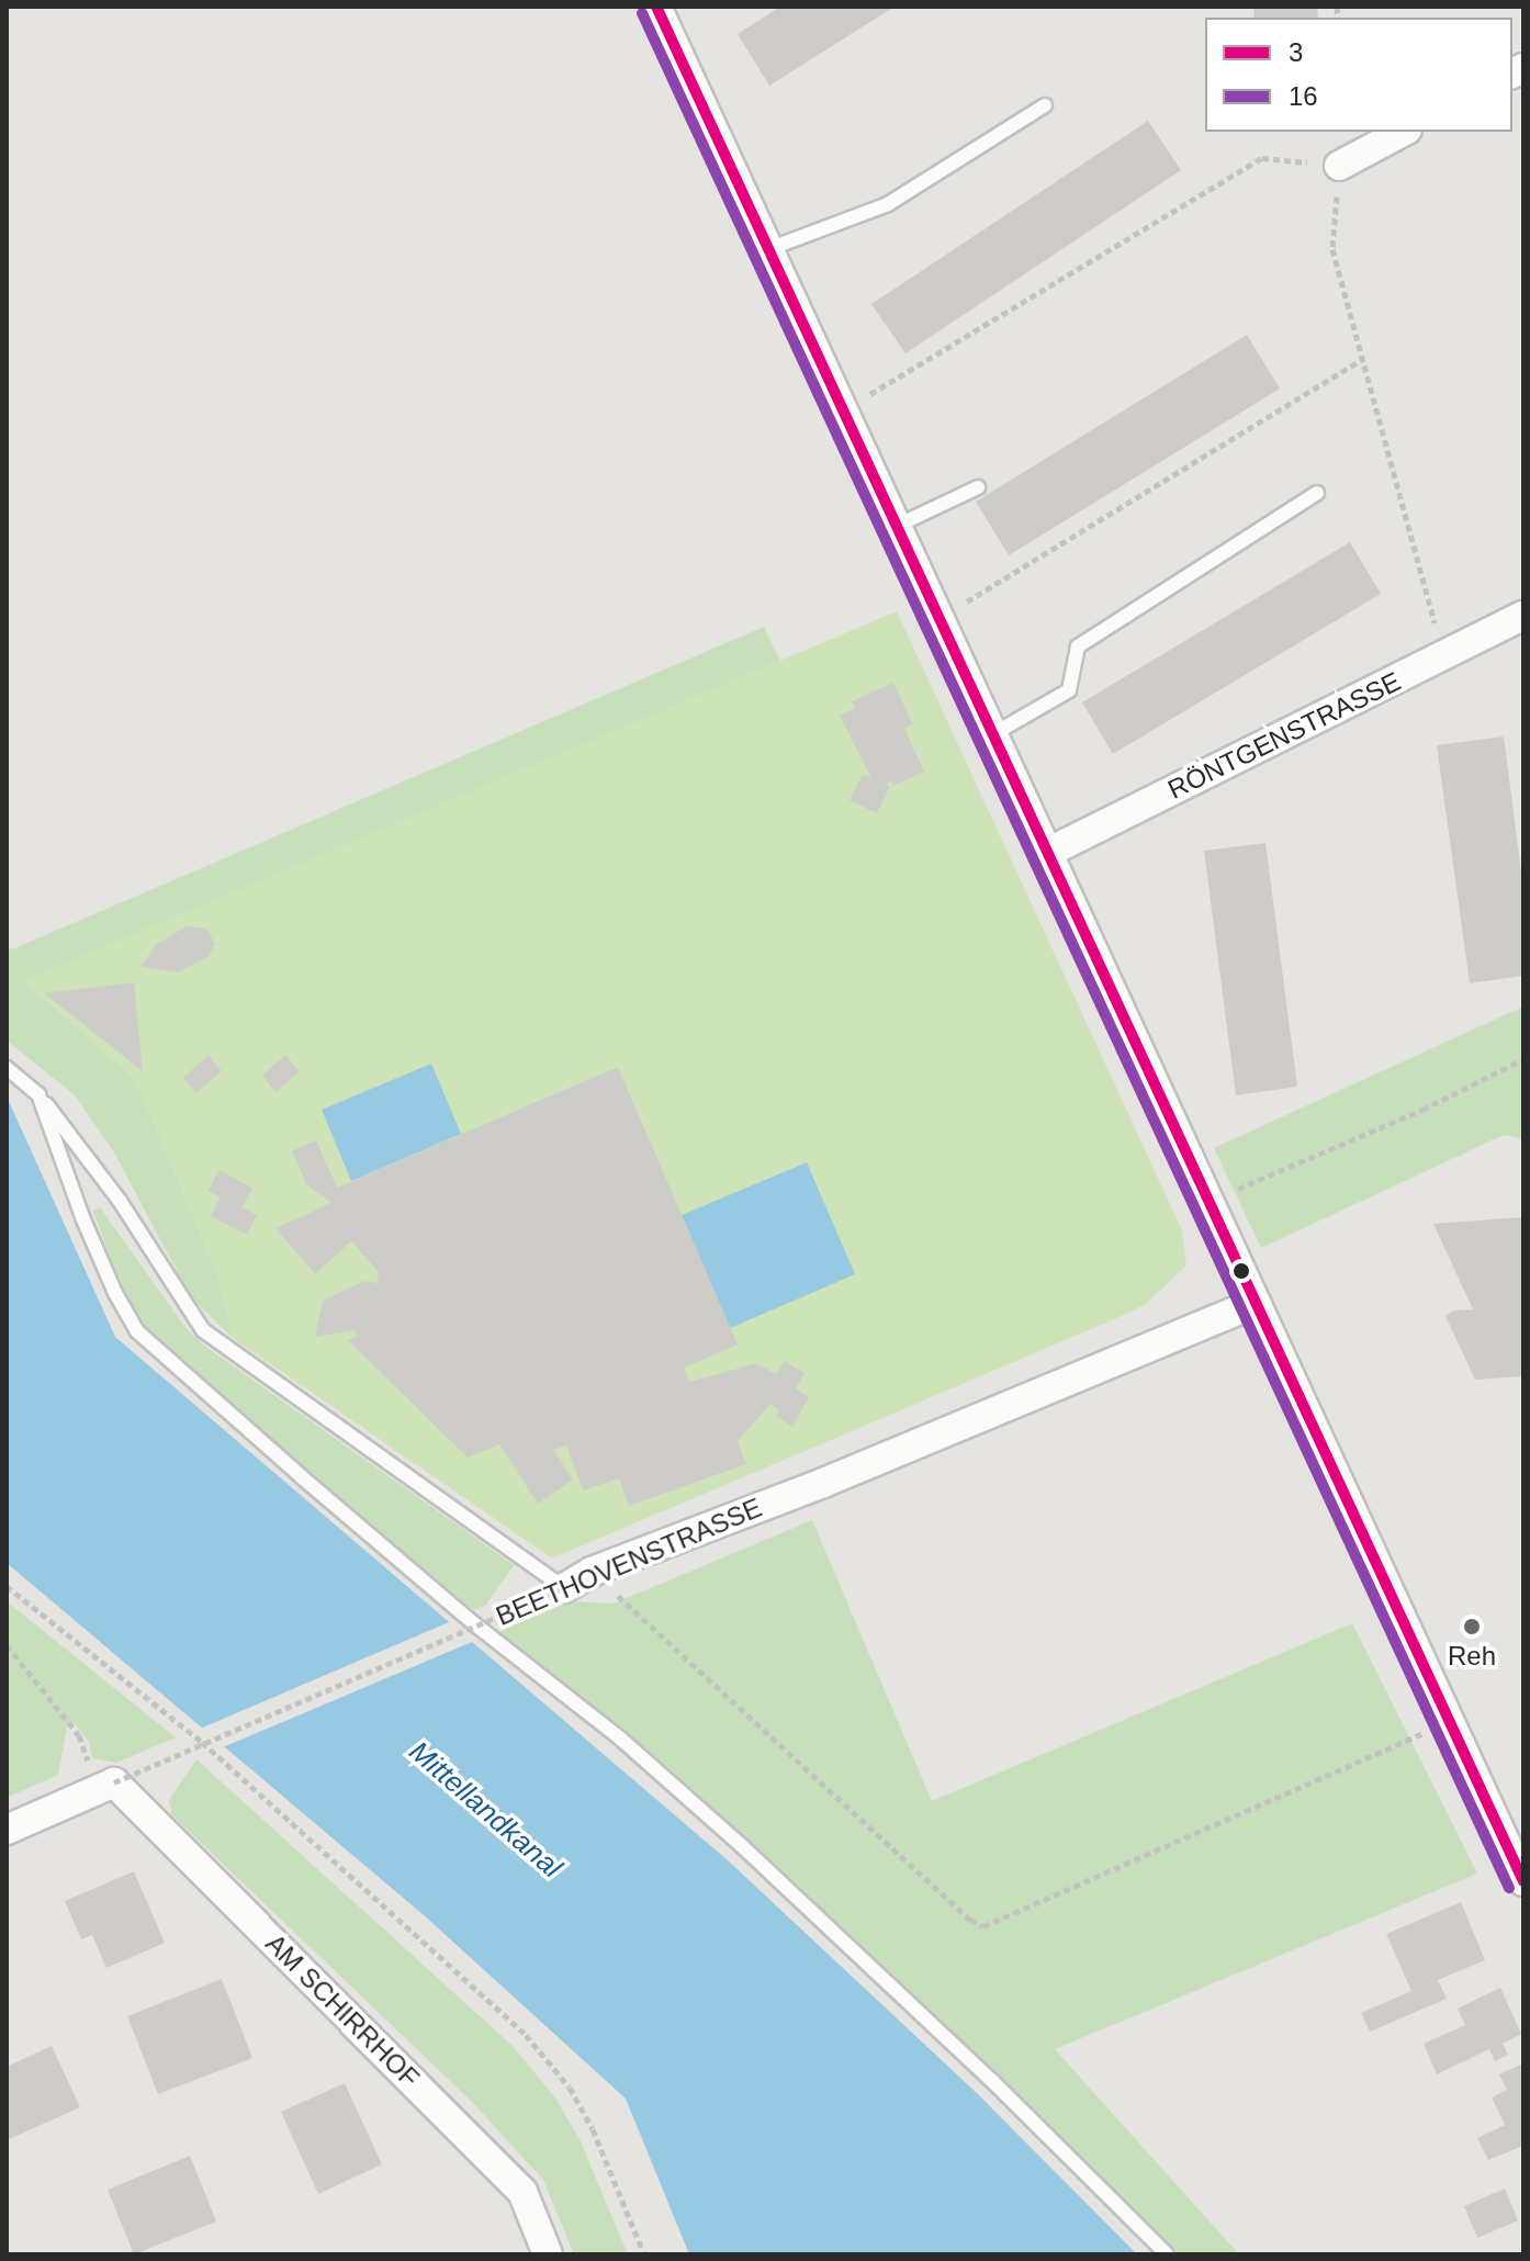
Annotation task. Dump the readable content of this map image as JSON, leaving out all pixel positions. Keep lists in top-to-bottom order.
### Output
{
  "streets": {
    "street": ["RÖNTGENSTRASSE", "BEETHOVENSTRASSE", "AM SCHIRRHOF"]
  },
  "crossings": [
    ["BEETHOVENSTRASSE", "AM SCHIRRHOF"]
  ],
  "water": ["Mittellandkanal"],
  "places": ["Reh"],
  "lines": ["transit line 3", "transit line 16"],
  "legend": ["3", "16"]
}
